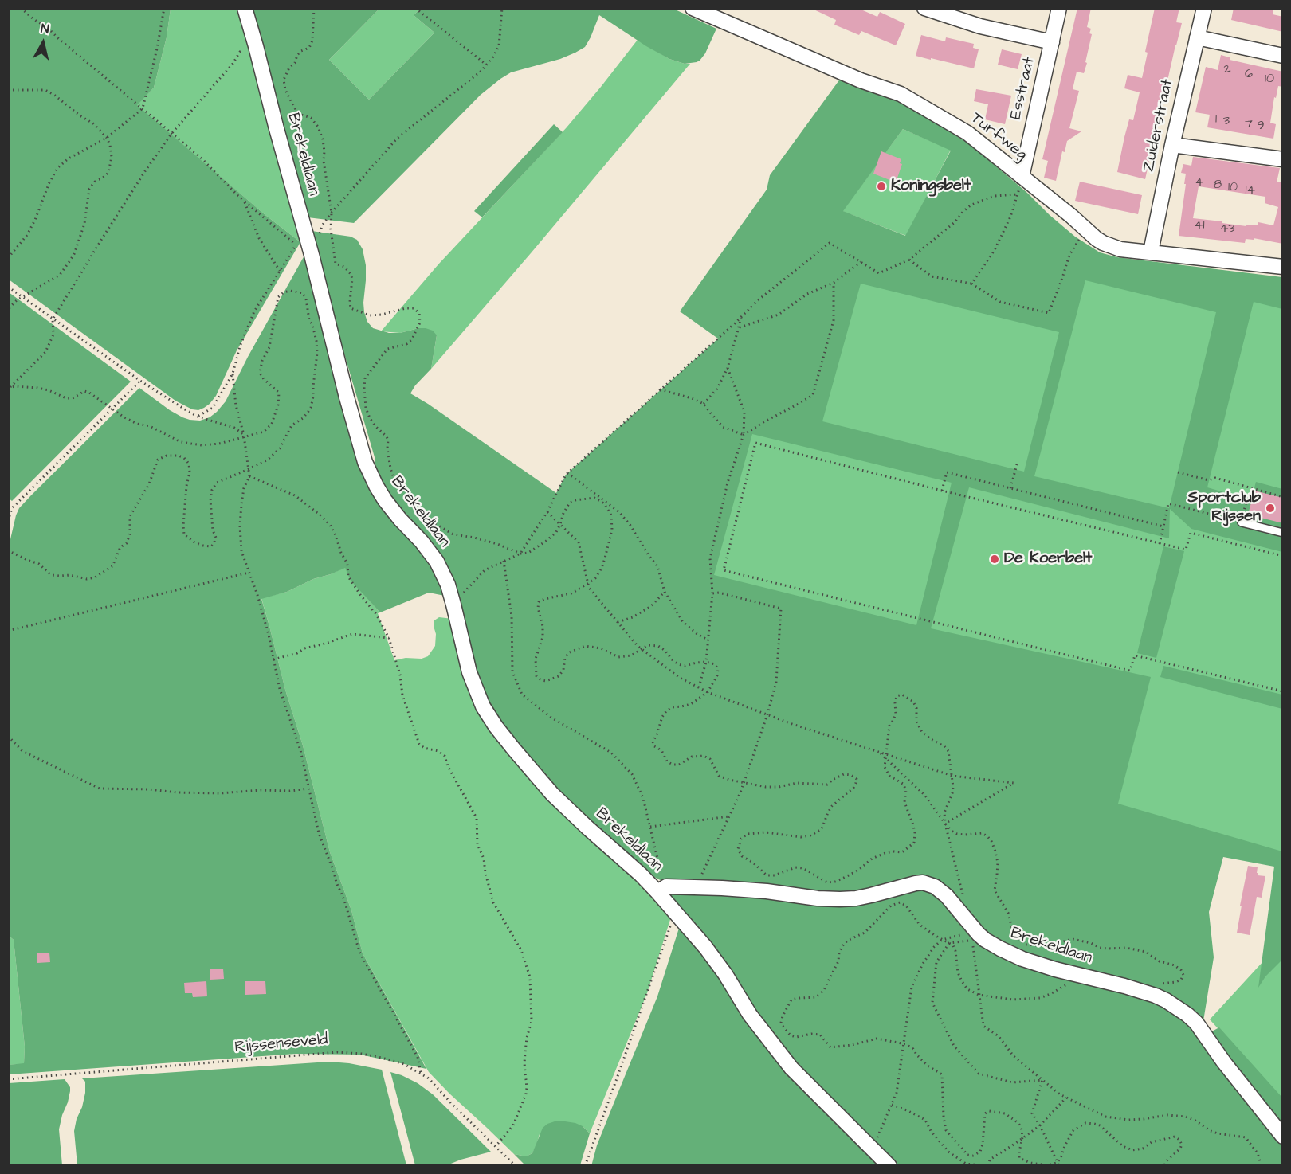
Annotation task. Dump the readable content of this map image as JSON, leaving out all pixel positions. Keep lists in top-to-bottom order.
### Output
{
  "streets": {
    "street": [
      "Esstraat",
      "Zuiderstraat",
      "Turfweg",
      "Brekeldlaan"
    ],
    "path": ["Rijssenseveld"]
  },
  "crossings": [
    ["Esstraat", "Turfweg"],
    ["Zuiderstraat", "Turfweg"]
  ],
  "places": ["Koningsbelt", "Sportclub Rijssen", "De Koerbelt"],
  "house_numbers": [
    "2",
    "6",
    "10",
    "1",
    "3",
    "7",
    "9",
    "4",
    "8",
    "10",
    "14",
    "41",
    "43"
  ],
  "north": "top"
}
